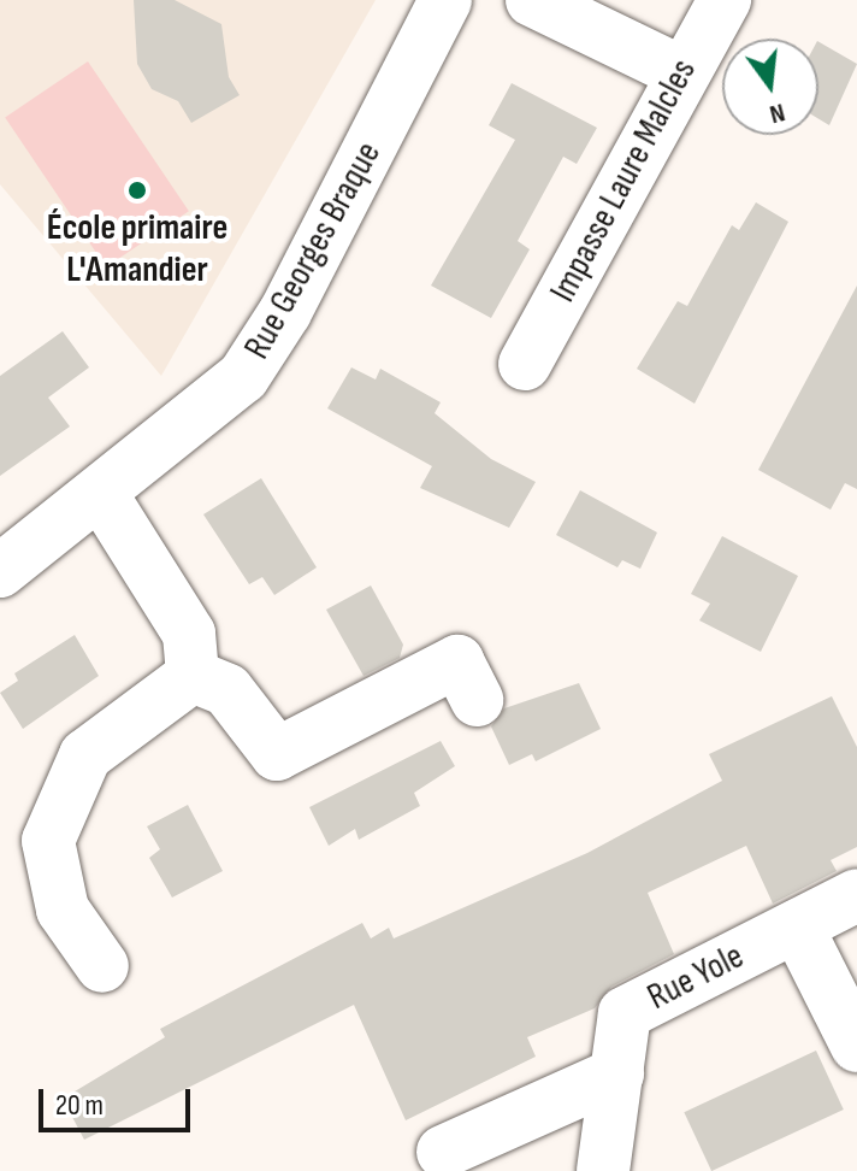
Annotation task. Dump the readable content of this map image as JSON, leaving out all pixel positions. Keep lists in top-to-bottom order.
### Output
{
  "streets": {
    "street": ["Impasse Laure Malcles", "Rue Georges Braque", "Rue Yole"]
  },
  "places": ["École primaire L'Amandier"],
  "scale_bar": "20 m",
  "north": "bottom"
}
